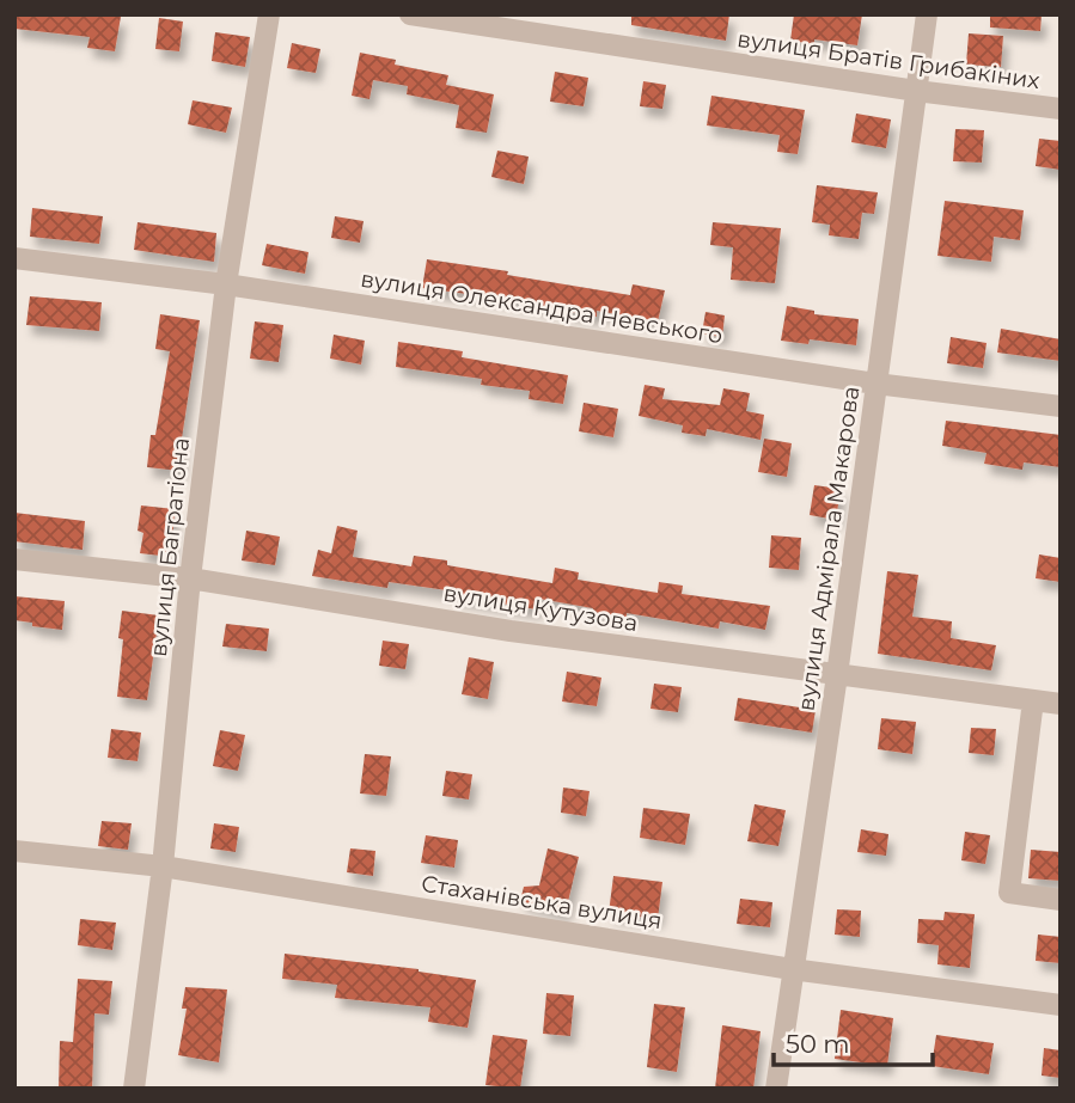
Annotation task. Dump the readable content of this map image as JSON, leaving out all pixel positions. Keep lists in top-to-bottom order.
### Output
{
  "streets": {
    "street": [
      "вулиця Братів Грибакіних",
      "вулиця Олександра Невського",
      "вулиця Багратіона",
      "вулиця Адмірала Макарова",
      "вулиця Кутузова",
      "Стаханівська вулиця"
    ]
  },
  "crossings": [
    ["вулиця Братів Грибакіних", "вулиця Адмірала Макарова"],
    ["вулиця Олександра Невського", "вулиця Багратіона"],
    ["вулиця Олександра Невського", "вулиця Адмірала Макарова"],
    ["вулиця Багратіона", "вулиця Кутузова"],
    ["вулиця Багратіона", "Стаханівська вулиця"],
    ["вулиця Адмірала Макарова", "вулиця Кутузова"],
    ["вулиця Адмірала Макарова", "Стаханівська вулиця"]
  ],
  "scale_bar": "50 m"
}
